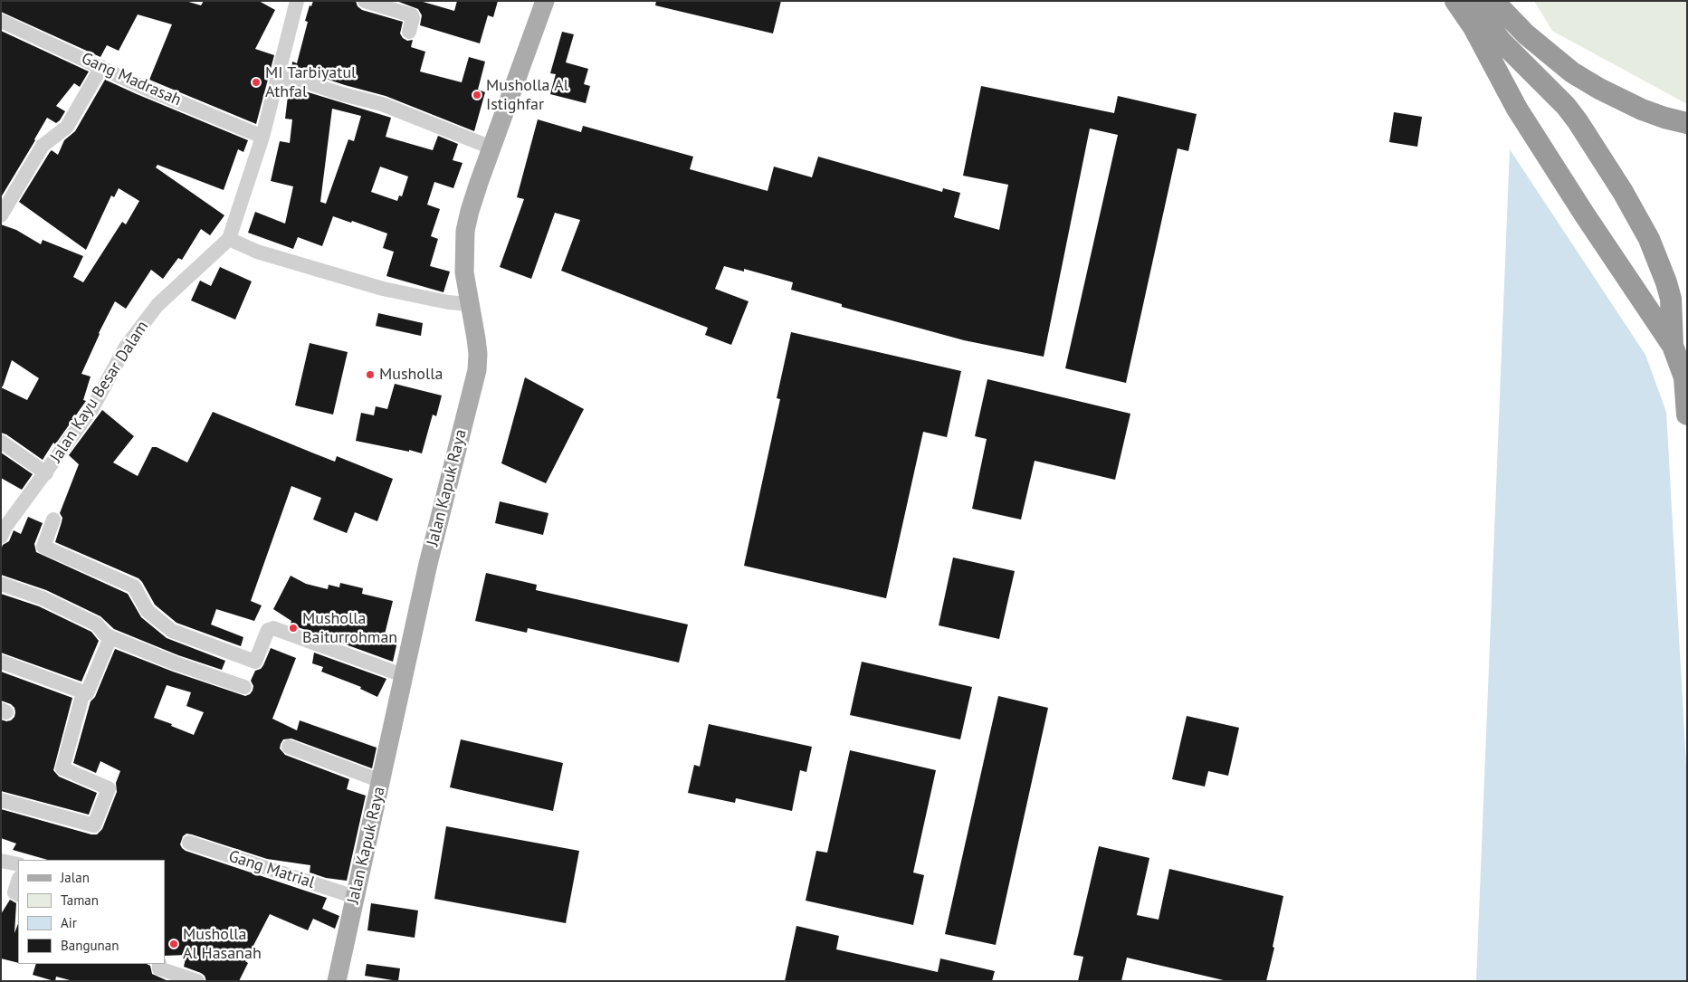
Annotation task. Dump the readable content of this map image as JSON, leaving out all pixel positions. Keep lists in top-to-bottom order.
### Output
{
  "streets": {
    "main road": ["Jalan Kapuk Raya"],
    "street": ["Gang Madrasah", "Jalan Kayu Besar Dalam", "Gang Matrial"]
  },
  "crossings": [
    ["Gang Madrasah", "Jalan Kayu Besar Dalam"],
    ["Jalan Kapuk Raya", "Gang Matrial"]
  ],
  "places": [
    "MI Tarbiyatul Athfal",
    "Musholla Al Istighfar",
    "Musholla",
    "Musholla Baiturrohman",
    "Musholla Al Hasanah"
  ],
  "legend": [
    "Jalan",
    "Taman",
    "Air",
    "Bangunan"
  ]
}
